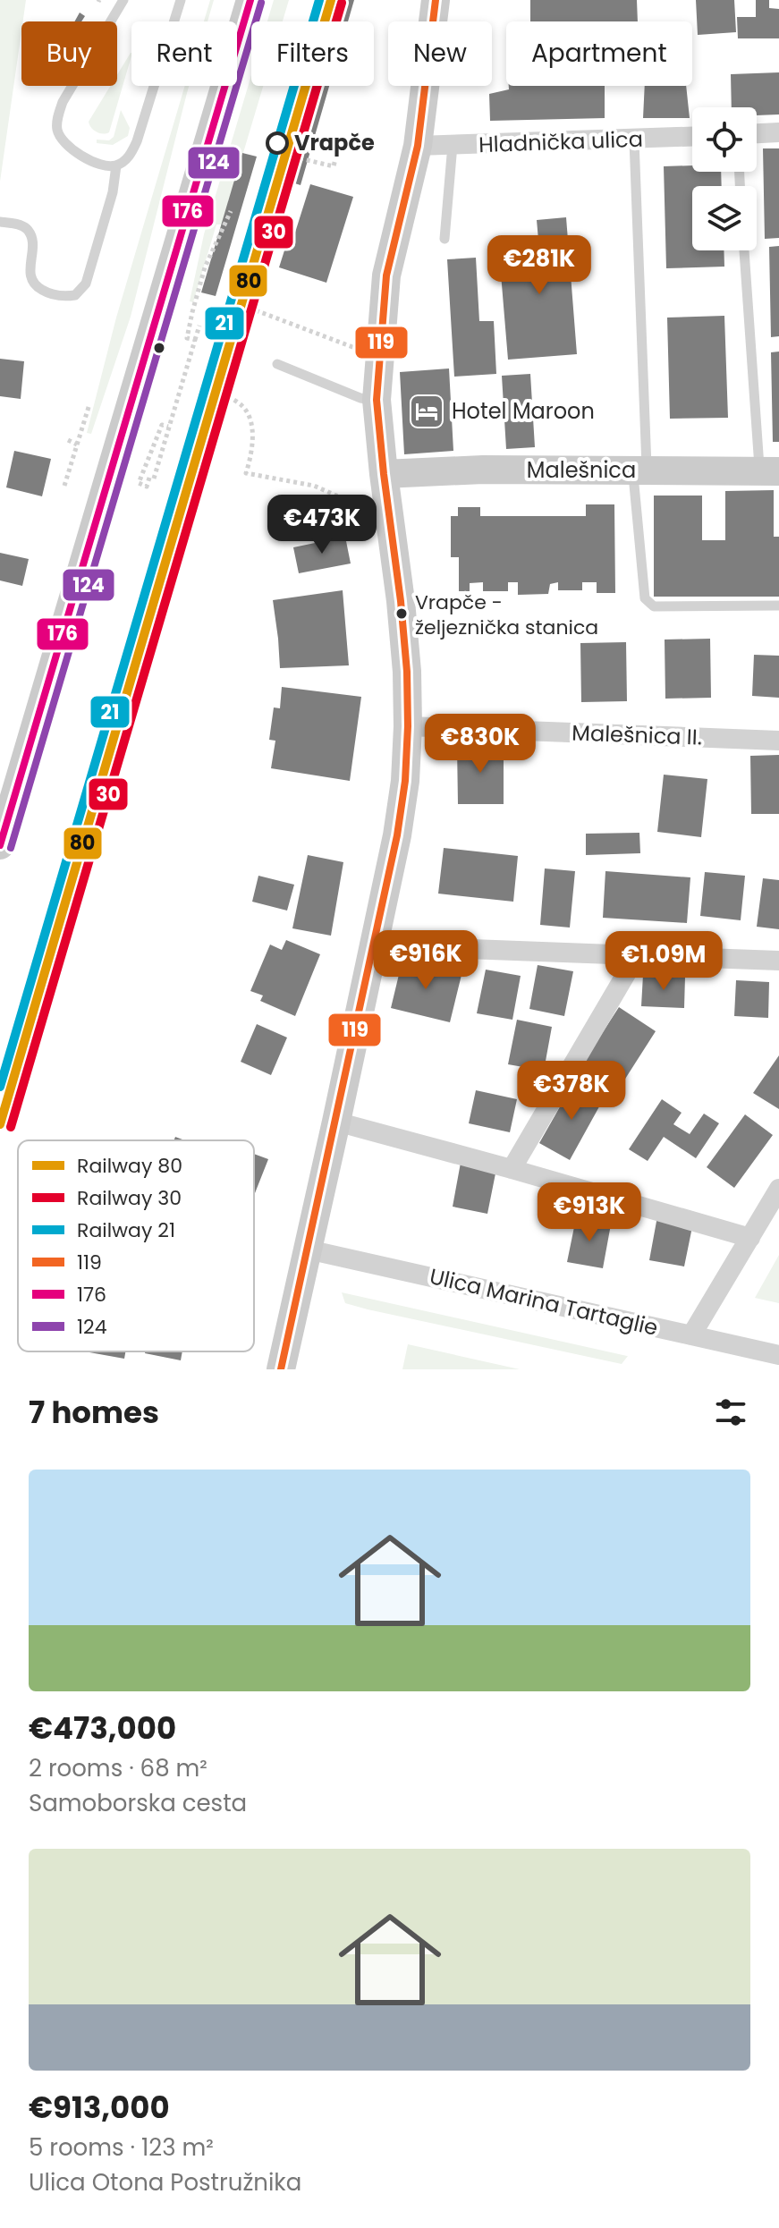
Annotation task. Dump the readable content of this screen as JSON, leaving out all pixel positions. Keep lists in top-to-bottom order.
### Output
{
  "streets": {
    "street": [
      "Hladnička ulica",
      "Malešnica",
      "Malešnica II.",
      "Ulica Marina Tartaglie"
    ]
  },
  "places": {
    "other": ["Vrapče", "Vrapče - željeznička stanica"],
    "hotel": ["Hotel Maroon"]
  },
  "lines": [
    "rail line 80",
    "rail line 21",
    "transit line 119",
    "transit line 176",
    "rail line 30",
    "transit line 124"
  ],
  "legend": [
    "Railway 80",
    "Railway 30",
    "Railway 21",
    "119",
    "176",
    "124"
  ],
  "page": {
    "chip": [
      "Buy",
      "Rent",
      "Filters",
      "New",
      "Apartment"
    ],
    "price": [
      "€281K",
      "€473K",
      "€830K",
      "€916K",
      "€1.09M",
      "€378K",
      "€913K"
    ],
    "heading": "7 homes",
    "list": [
      {
        "name": "€473,000",
        "note": "2 rooms · 68 m² · Samoborska cesta"
      },
      {
        "name": "€913,000",
        "note": "5 rooms · 123 m² · Ulica Otona Postružnika"
      }
    ]
  }
}
